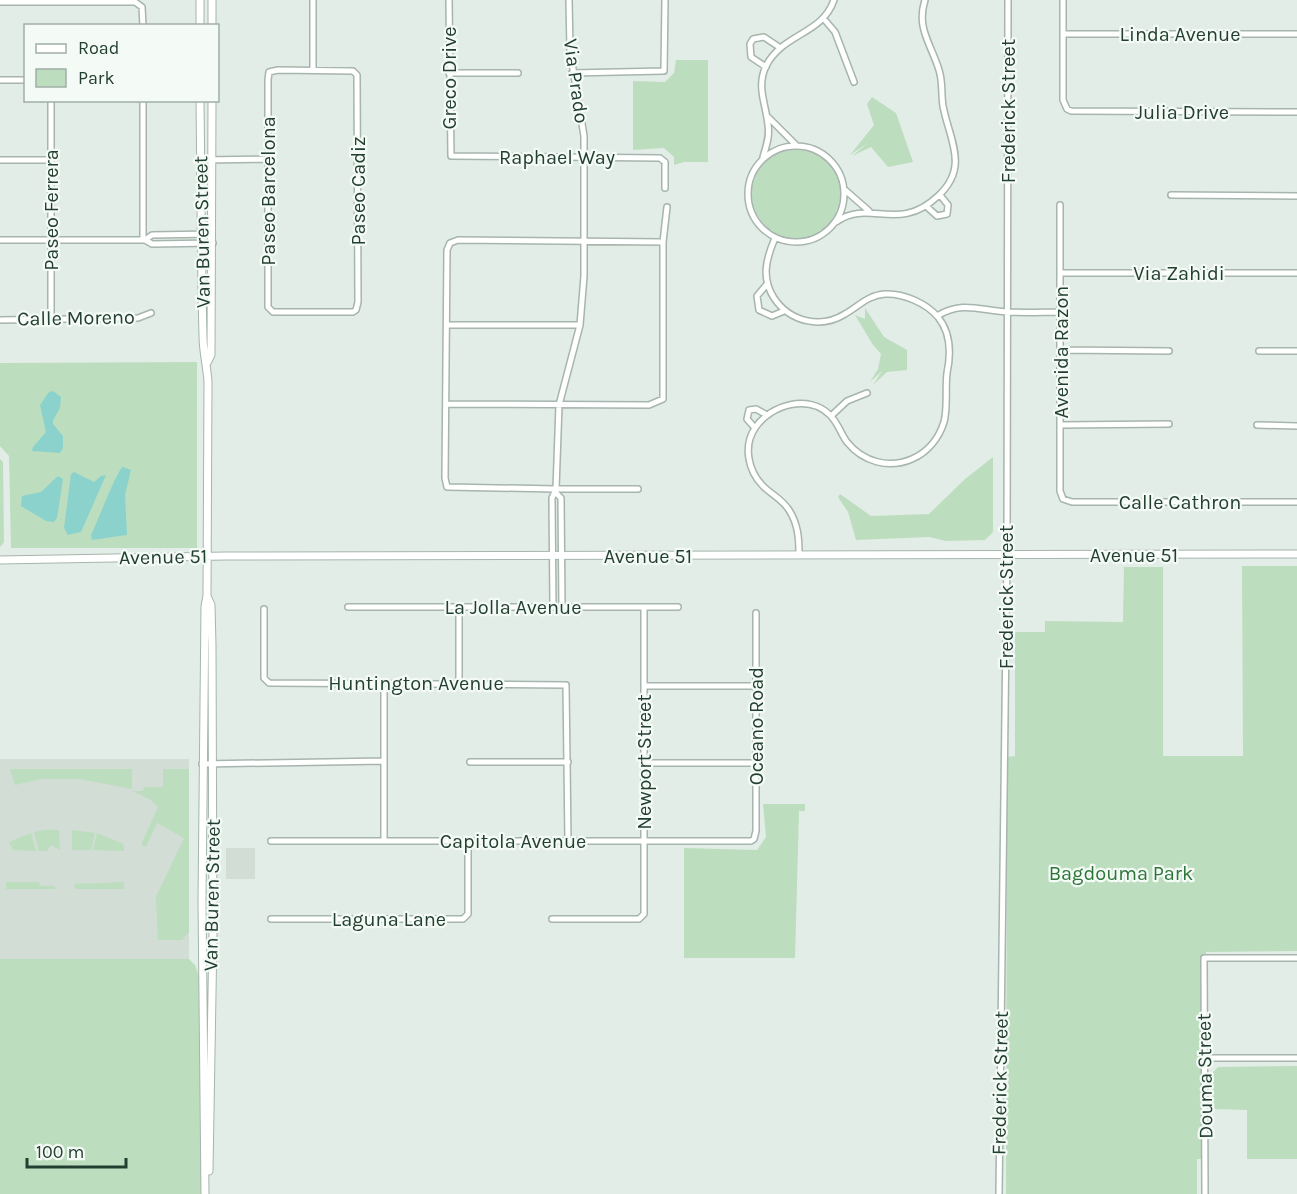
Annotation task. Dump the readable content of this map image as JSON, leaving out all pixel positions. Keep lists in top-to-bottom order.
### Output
{
  "streets": {
    "street": [
      "Linda Avenue",
      "Greco Drive",
      "Via Prado",
      "Frederick Street",
      "Julia Drive",
      "Raphael Way",
      "Paseo Barcelona",
      "Paseo Cadiz",
      "Paseo Ferrera",
      "Van Buren Street",
      "Via Zahidi",
      "Calle Moreno",
      "Avenida Razon",
      "Calle Cathron",
      "Avenue 51",
      "La Jolla Avenue",
      "Huntington Avenue",
      "Oceano Road",
      "Newport Street",
      "Capitola Avenue",
      "Laguna Lane",
      "Douma Street"
    ]
  },
  "crossings": [
    ["Linda Avenue", "Julia Drive"],
    ["Greco Drive", "Raphael Way"],
    ["Via Prado", "Raphael Way"],
    ["Frederick Street", "Avenue 51"],
    ["Paseo Barcelona", "Paseo Cadiz"],
    ["Paseo Ferrera", "Calle Moreno"],
    ["Van Buren Street", "Avenue 51"],
    ["Via Zahidi", "Avenida Razon"],
    ["Avenida Razon", "Calle Cathron"],
    ["La Jolla Avenue", "Newport Street"],
    ["Oceano Road", "Capitola Avenue"],
    ["Newport Street", "Capitola Avenue"],
    ["Capitola Avenue", "Laguna Lane"]
  ],
  "parks": ["Bagdouma Park"],
  "legend": ["Road", "Park"],
  "scale_bar": "100 m"
}
